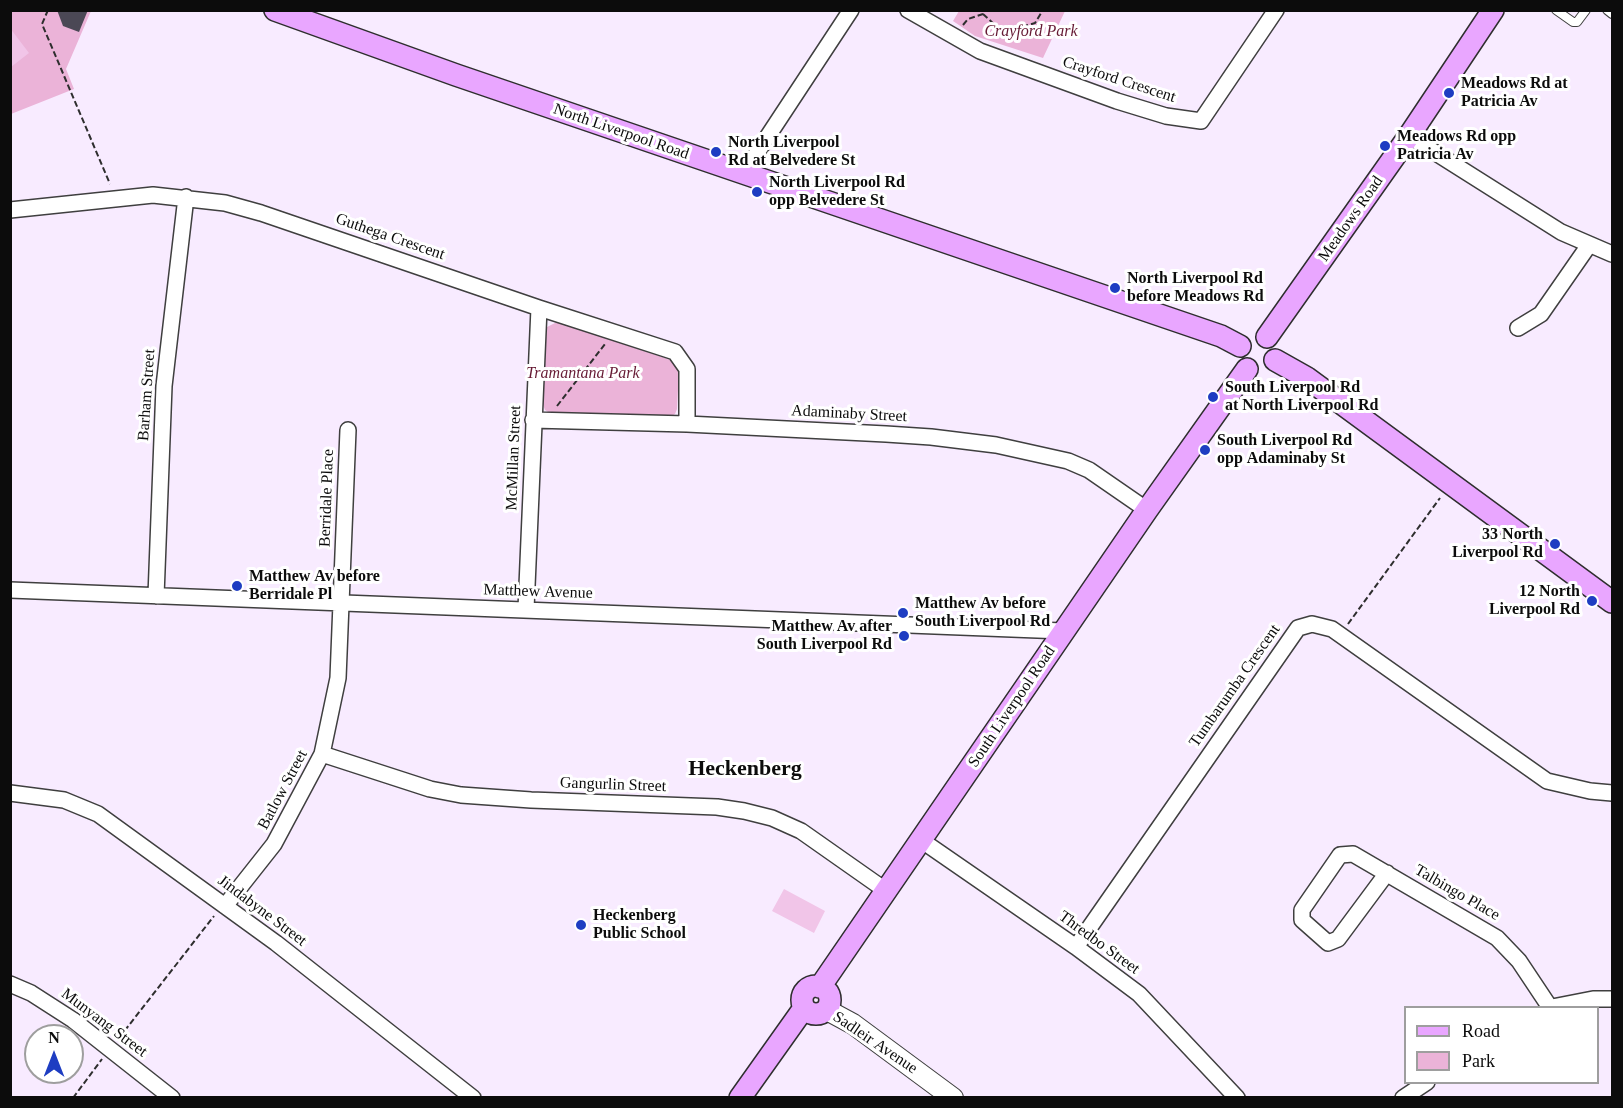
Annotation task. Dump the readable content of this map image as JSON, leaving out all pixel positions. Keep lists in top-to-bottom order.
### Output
{
  "streets": {
    "main road": ["North Liverpool Road", "Meadows Road", "South Liverpool Road"],
    "street": [
      "Crayford Crescent",
      "Guthega Crescent",
      "Barham Street",
      "Adaminaby Street",
      "McMillan Street",
      "Berridale Place",
      "Matthew Avenue",
      "Tumbarumba Crescent",
      "Gangurlin Street",
      "Batlow Street",
      "Talbingo Place",
      "Jindabyne Street",
      "Thredbo Street",
      "Munyang Street",
      "Sadleir Avenue"
    ]
  },
  "crossings": [
    ["North Liverpool Road", "Meadows Road"],
    ["North Liverpool Road", "South Liverpool Road"],
    ["Meadows Road", "South Liverpool Road"],
    ["Guthega Crescent", "Barham Street"],
    ["Guthega Crescent", "Adaminaby Street"],
    ["Guthega Crescent", "McMillan Street"],
    ["Barham Street", "Matthew Avenue"],
    ["Adaminaby Street", "McMillan Street"],
    ["Adaminaby Street", "South Liverpool Road"],
    ["McMillan Street", "Matthew Avenue"],
    ["Berridale Place", "Matthew Avenue"],
    ["Berridale Place", "Batlow Street"],
    ["Matthew Avenue", "South Liverpool Road"],
    ["Matthew Avenue", "Batlow Street"],
    ["Tumbarumba Crescent", "Thredbo Street"],
    ["South Liverpool Road", "Gangurlin Street"],
    ["South Liverpool Road", "Thredbo Street"],
    ["South Liverpool Road", "Sadleir Avenue"],
    ["Gangurlin Street", "Batlow Street"],
    ["Batlow Street", "Jindabyne Street"]
  ],
  "districts": ["Heckenberg"],
  "parks": ["Crayford Park", "Tramantana Park"],
  "places": [
    "Meadows Rd at Patricia Av",
    "Meadows Rd opp Patricia Av",
    "North Liverpool Rd at Belvedere St",
    "North Liverpool Rd opp Belvedere St",
    "North Liverpool Rd before Meadows Rd",
    "South Liverpool Rd at North Liverpool Rd",
    "South Liverpool Rd opp Adaminaby St",
    "33 North Liverpool Rd",
    "Matthew Av before Berridale Pl",
    "12 North Liverpool Rd",
    "Matthew Av before South Liverpool Rd",
    "Matthew Av after South Liverpool Rd",
    "Heckenberg Public School"
  ],
  "legend": ["Road", "Park"],
  "north": "top"
}
